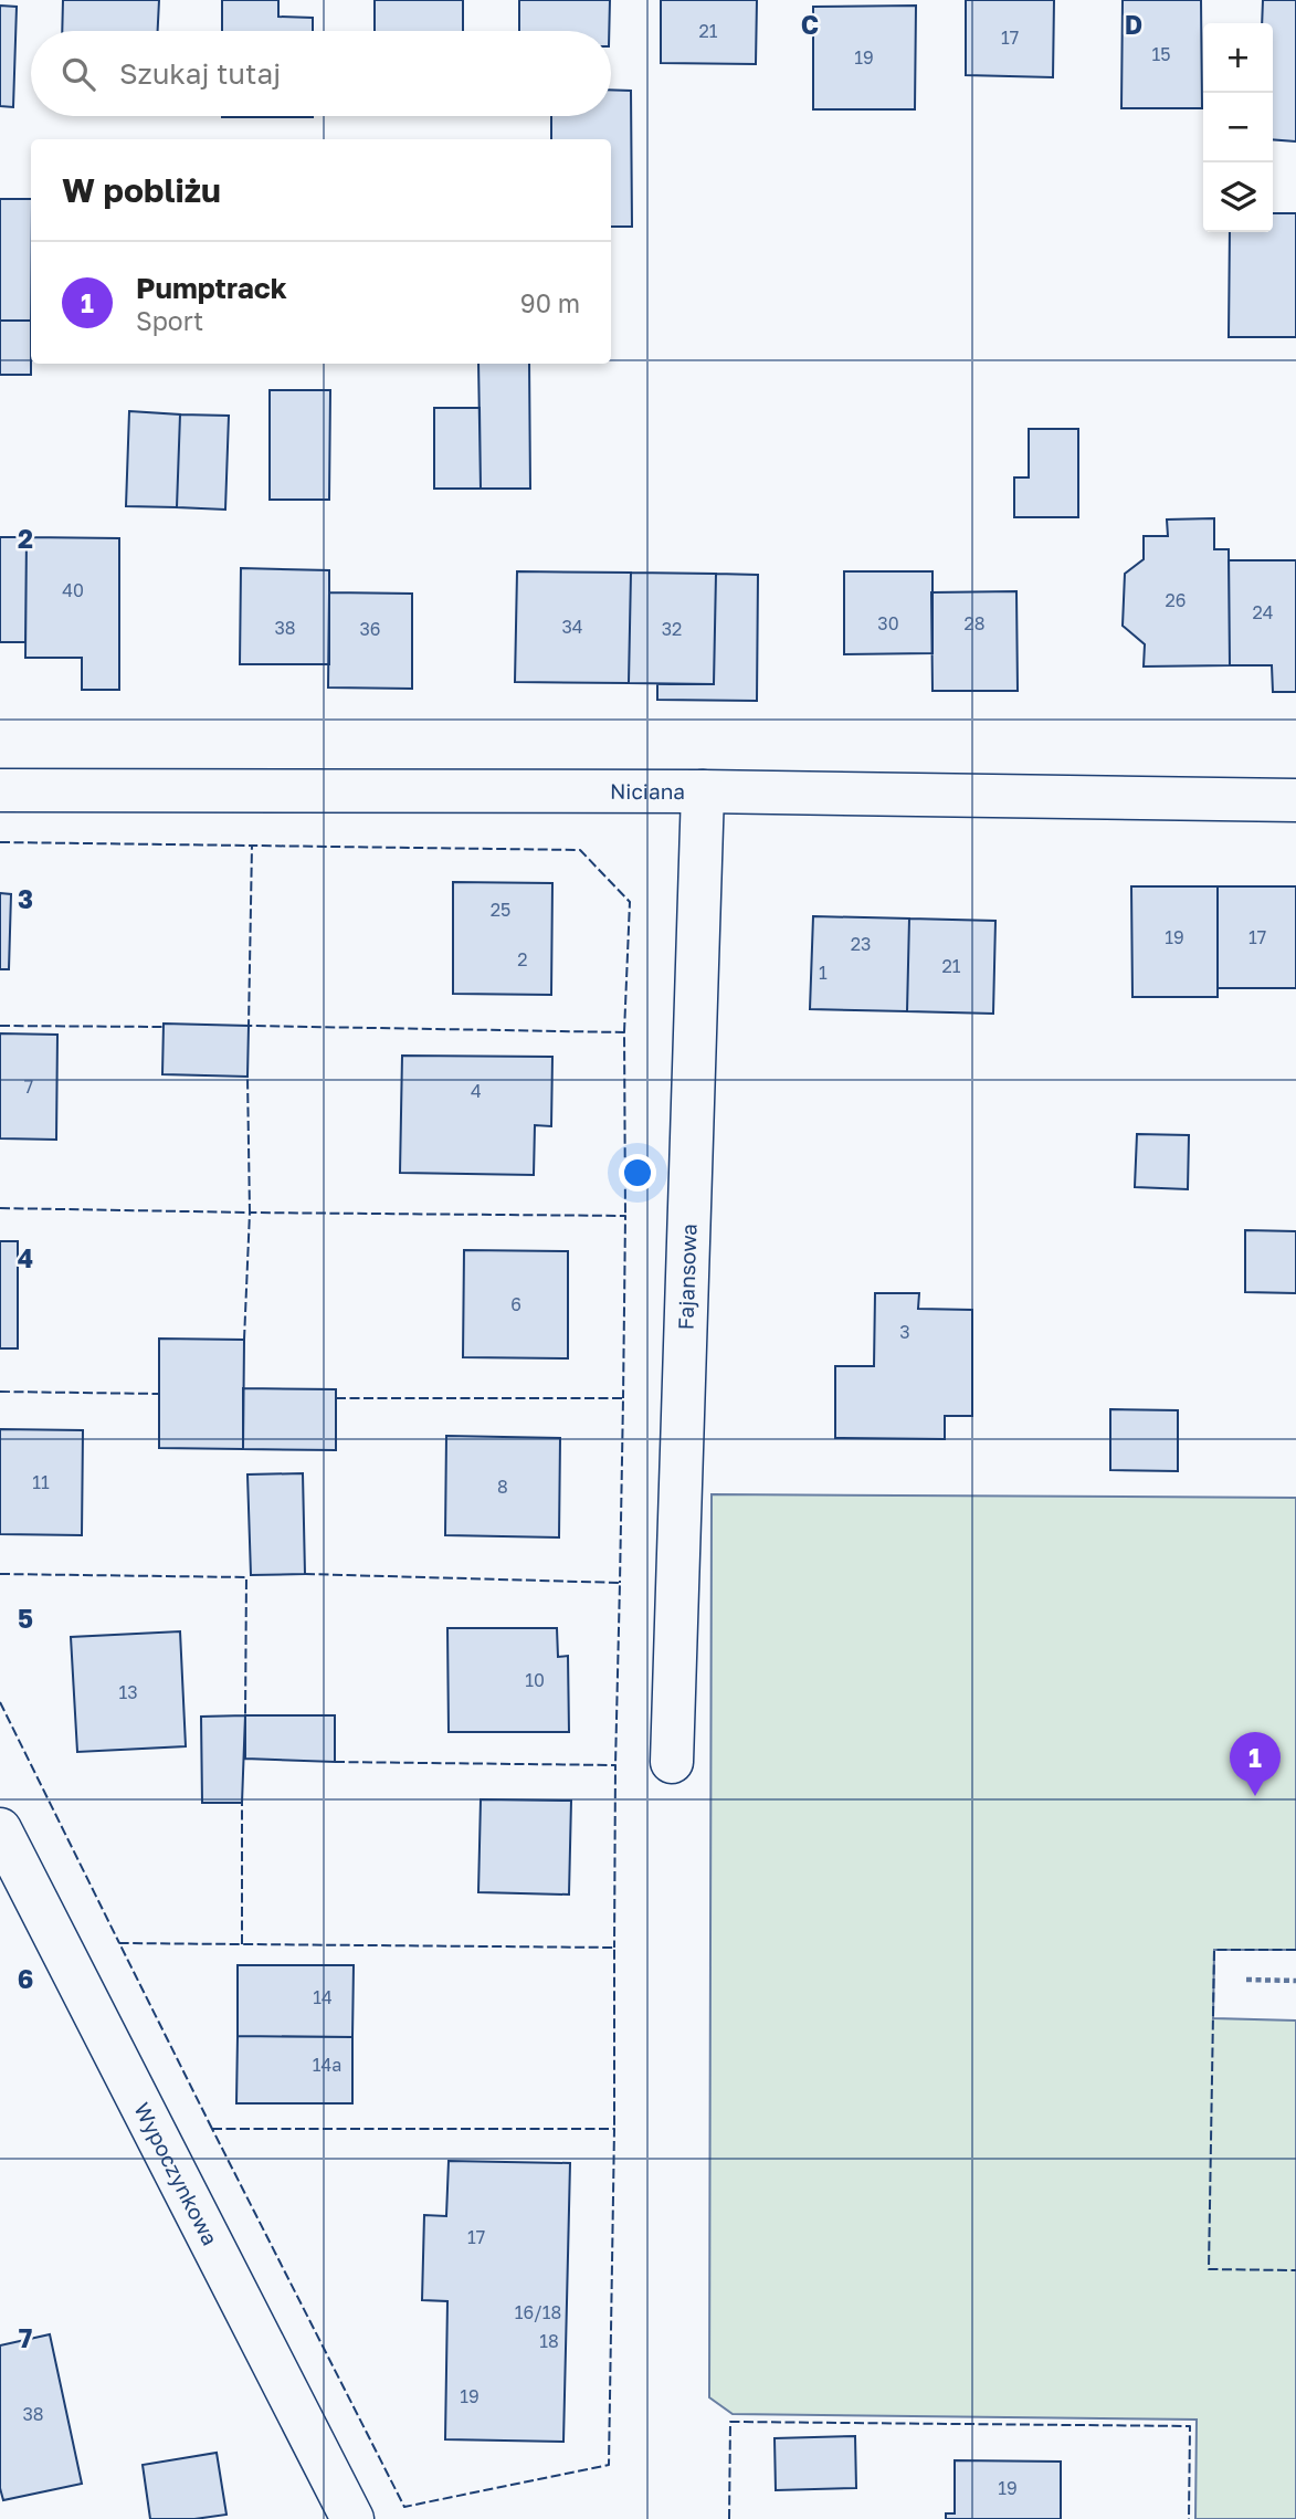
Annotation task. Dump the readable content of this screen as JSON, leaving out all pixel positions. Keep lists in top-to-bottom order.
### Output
{
  "streets": {
    "street": ["Niciana", "Fajansowa", "Wypoczynkowa"]
  },
  "crossings": [
    ["Niciana", "Fajansowa"]
  ],
  "house_numbers": [
    "21",
    "17",
    "15",
    "19",
    "40",
    "26",
    "24",
    "30",
    "28",
    "34",
    "38",
    "36",
    "32",
    "25",
    "19",
    "17",
    "23",
    "2",
    "21",
    "1",
    "7",
    "4",
    "6",
    "3",
    "11",
    "8",
    "10",
    "13",
    "14",
    "14a",
    "17",
    "16/18",
    "18",
    "19",
    "38",
    "19"
  ],
  "page": {
    "map_buttons": ["+", "−"],
    "search": "Szukaj tutaj",
    "heading": "W pobliżu",
    "list": [
      {
        "mark": "1",
        "name": "Pumptrack",
        "note": "Sport",
        "value": "90 m"
      }
    ],
    "pins": "1"
  },
  "grid": {
    "columns": ["C", "D"],
    "rows": [
      "2",
      "3",
      "4",
      "5",
      "6",
      "7"
    ]
  }
}
